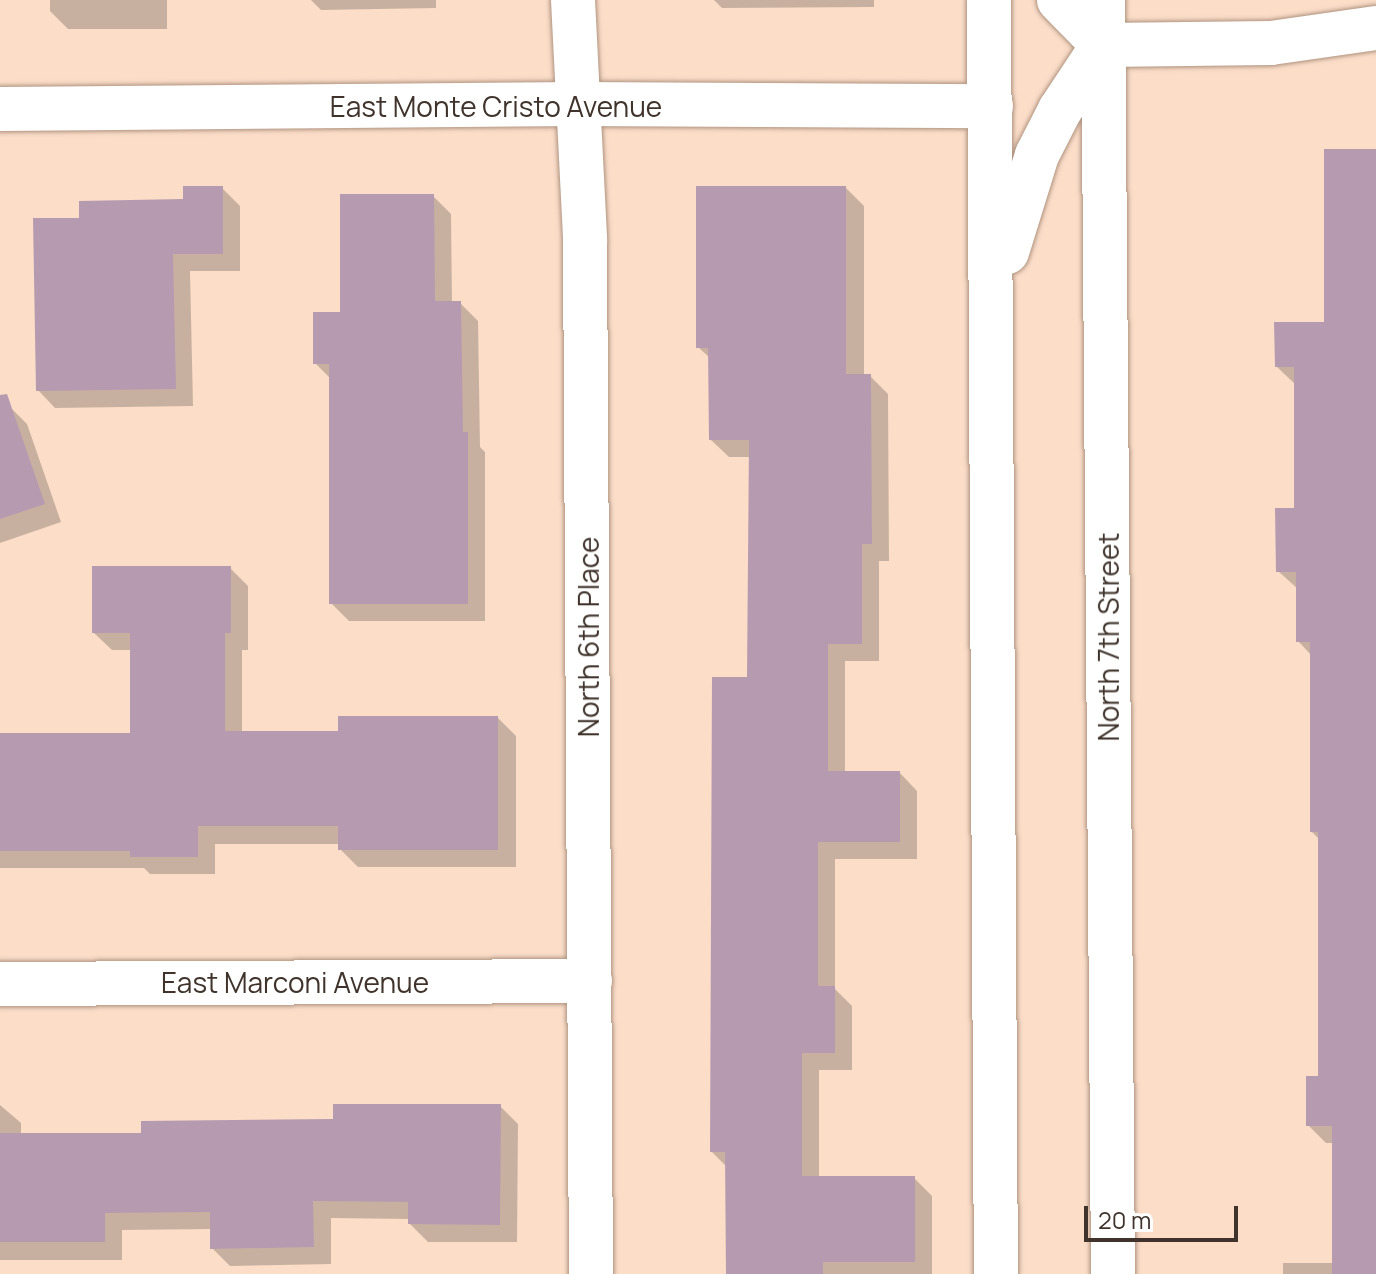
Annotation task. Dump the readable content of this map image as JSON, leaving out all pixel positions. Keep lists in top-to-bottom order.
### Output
{
  "streets": {
    "street": [
      "East Monte Cristo Avenue",
      "North 6th Place",
      "North 7th Street",
      "East Marconi Avenue"
    ]
  },
  "crossings": [
    ["East Monte Cristo Avenue", "North 6th Place"],
    ["North 6th Place", "East Marconi Avenue"]
  ],
  "scale_bar": "20 m"
}
